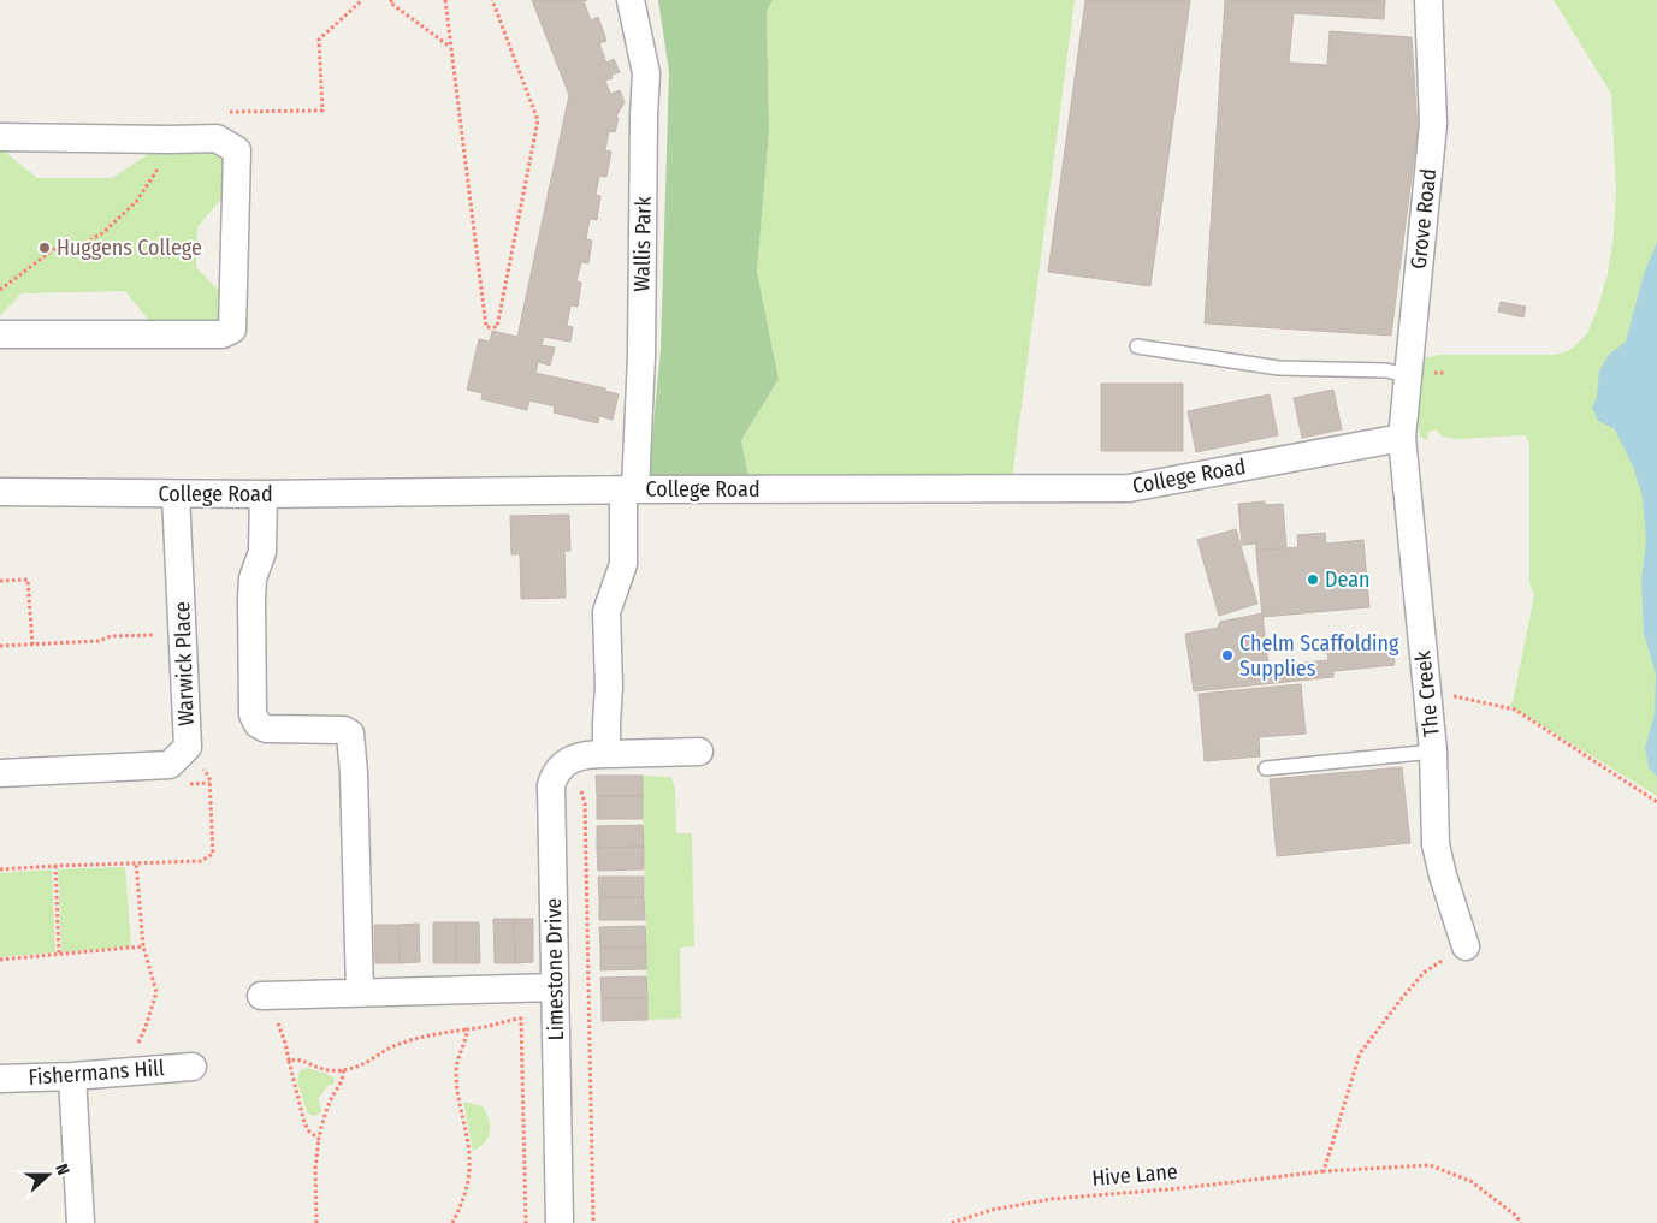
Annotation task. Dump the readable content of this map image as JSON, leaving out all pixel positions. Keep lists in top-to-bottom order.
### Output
{
  "streets": {
    "street": [
      "Grove Road",
      "Wallis Park",
      "College Road",
      "Warwick Place",
      "The Creek",
      "Limestone Drive",
      "Fishermans Hill"
    ],
    "path": ["Hive Lane"]
  },
  "crossings": [
    ["Grove Road", "College Road"],
    ["Grove Road", "The Creek"],
    ["Wallis Park", "College Road"],
    ["Wallis Park", "Limestone Drive"],
    ["College Road", "Warwick Place"],
    ["College Road", "The Creek"]
  ],
  "places": ["Huggens College", "Dean", "Chelm Scaffolding Supplies"],
  "north": "right"
}
